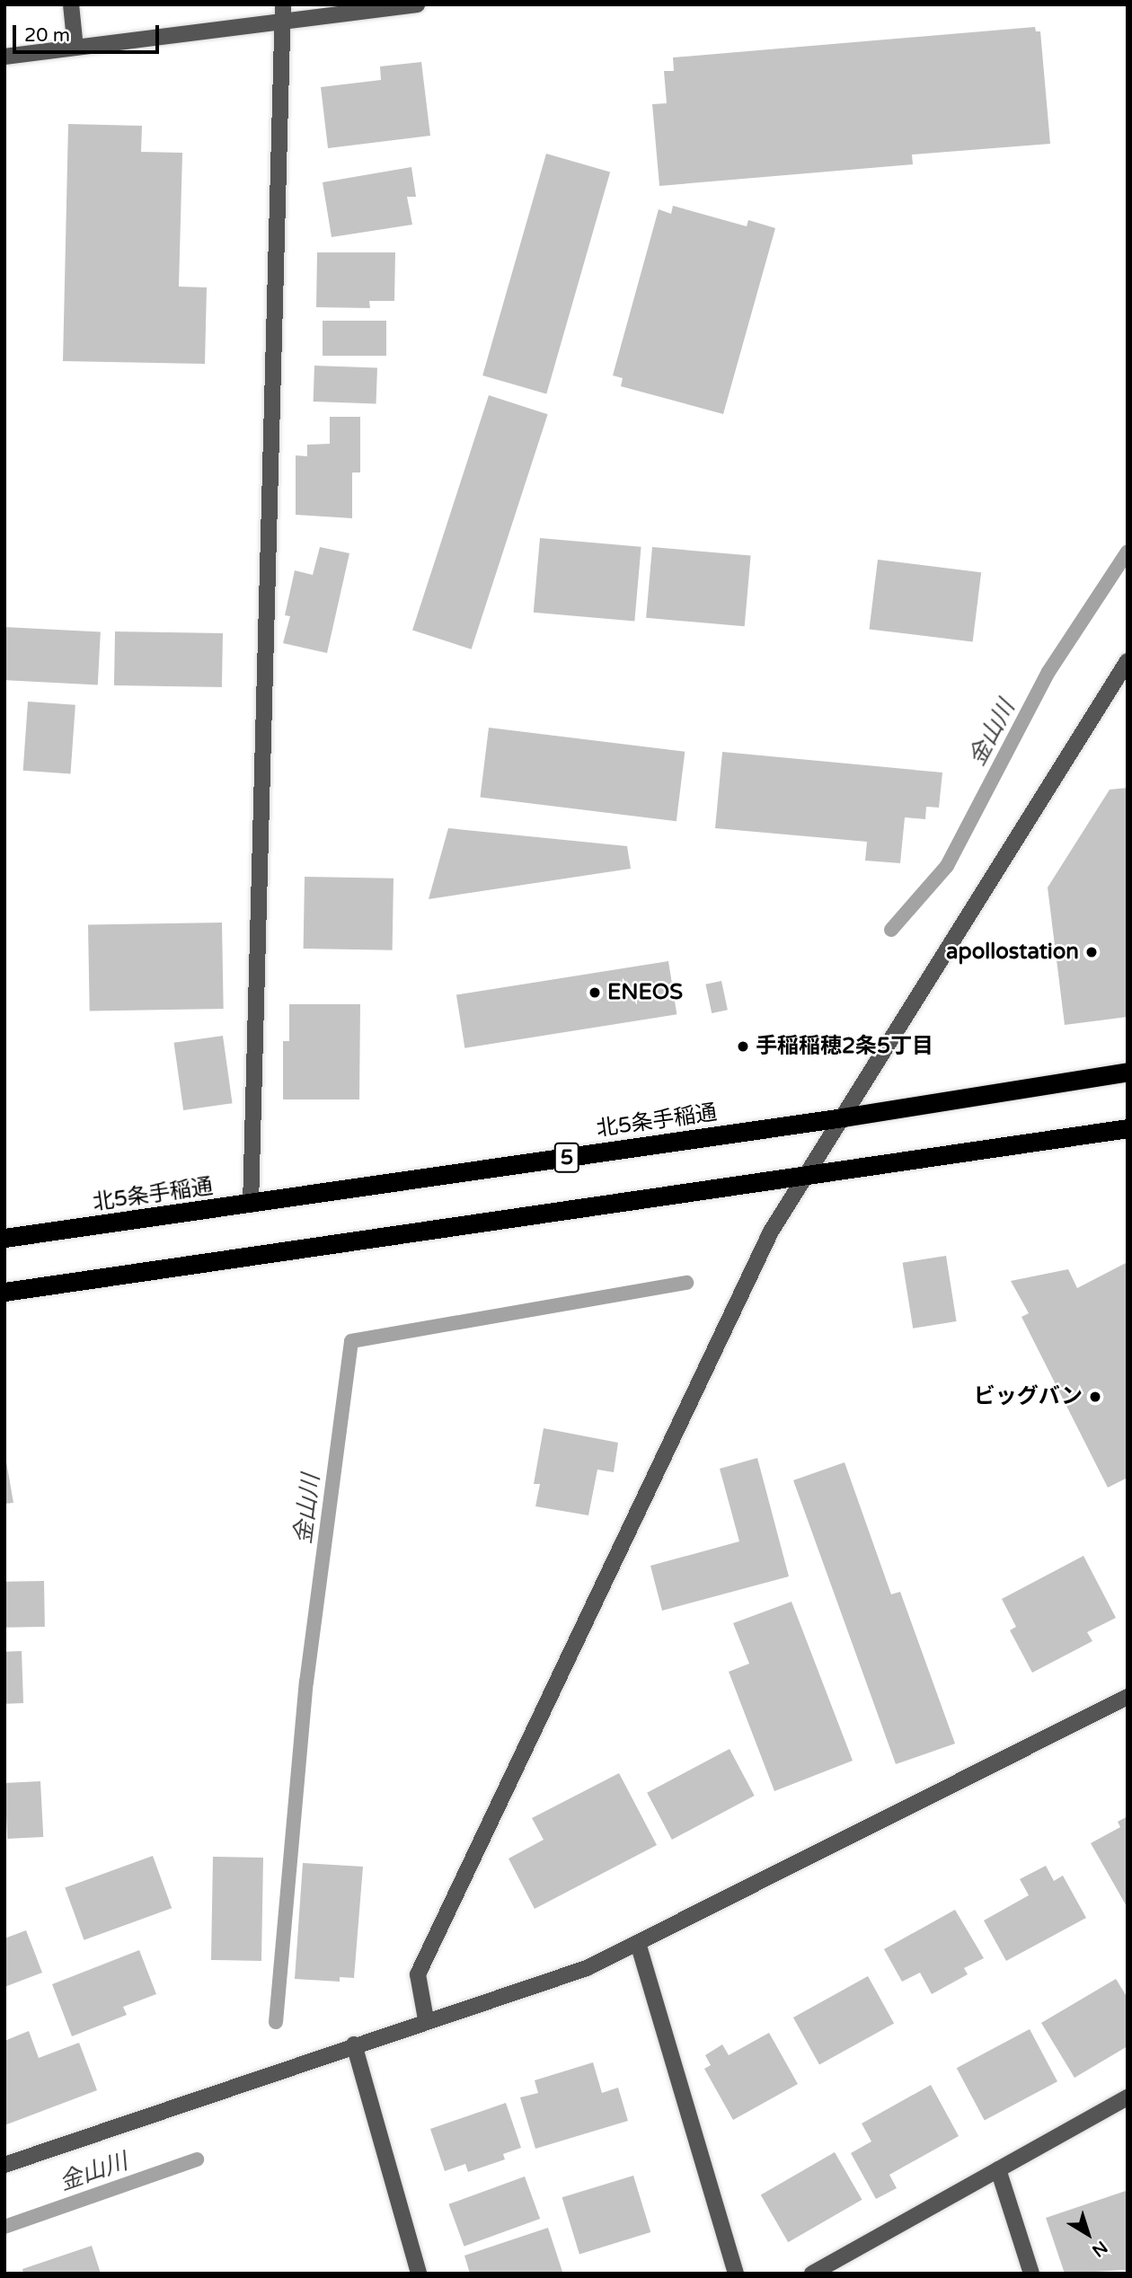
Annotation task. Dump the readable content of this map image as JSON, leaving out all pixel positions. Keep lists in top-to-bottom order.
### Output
{
  "streets": {
    "highway": ["北5条手稲通", "5"]
  },
  "water": ["金山川"],
  "places": [
    "apollostation",
    "ENEOS",
    "手稲稲穂2条5丁目",
    "ビッグバン"
  ],
  "scale_bar": "20 m",
  "north": "bottom right"
}
